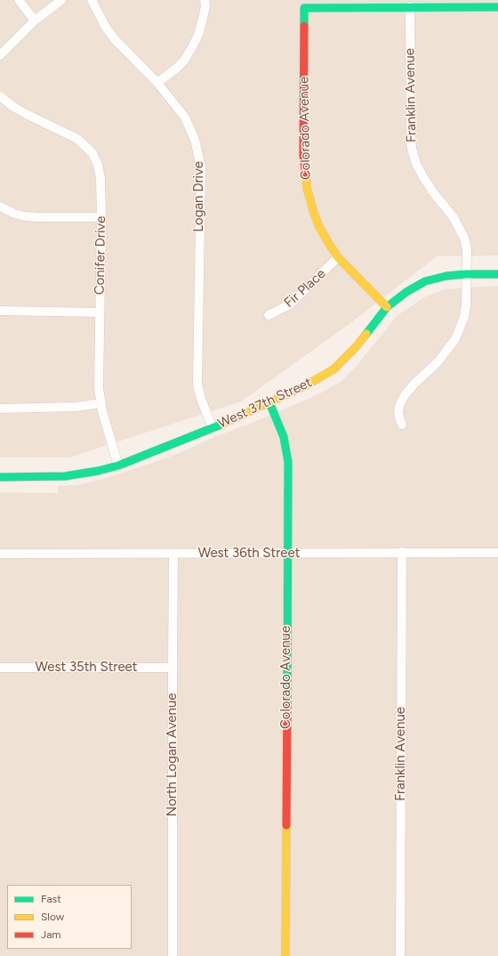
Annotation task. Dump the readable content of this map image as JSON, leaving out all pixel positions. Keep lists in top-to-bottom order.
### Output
{
  "streets": {
    "street": [
      "Franklin Avenue",
      "Colorado Avenue",
      "Logan Drive",
      "Conifer Drive",
      "Fir Place",
      "West 37th Street",
      "West 36th Street",
      "West 35th Street",
      "North Logan Avenue"
    ]
  },
  "crossings": [
    ["Franklin Avenue", "Colorado Avenue"],
    ["Franklin Avenue", "West 37th Street"],
    ["Franklin Avenue", "West 36th Street"],
    ["Colorado Avenue", "Fir Place"],
    ["Colorado Avenue", "West 37th Street"],
    ["Colorado Avenue", "West 36th Street"],
    ["Logan Drive", "West 37th Street"],
    ["Conifer Drive", "West 37th Street"],
    ["West 36th Street", "North Logan Avenue"],
    ["West 35th Street", "North Logan Avenue"]
  ],
  "legend": ["Fast", "Slow", "Jam"]
}
